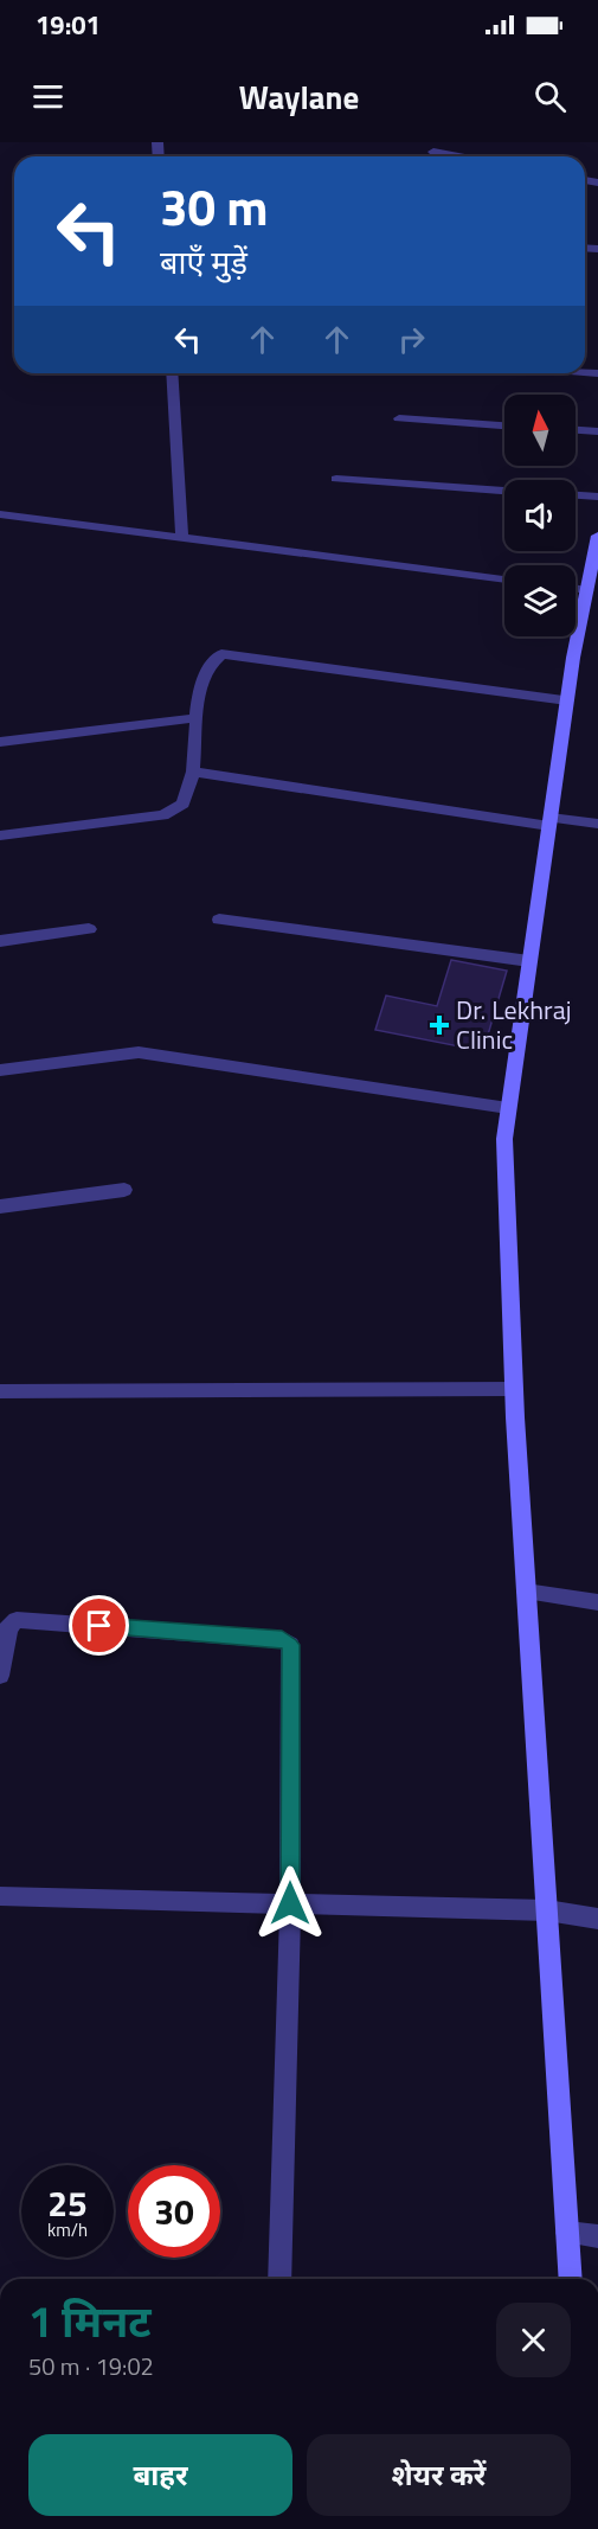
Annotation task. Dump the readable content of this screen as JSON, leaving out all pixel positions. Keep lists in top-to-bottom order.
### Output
{
  "places": {
    "health": ["Dr. Lekhraj Clinic"]
  },
  "north": "top",
  "page": {
    "status": "19:01",
    "header": "Waylane",
    "turn": ["30 m", "बाएँ मुड़ें"],
    "speed": "25 km/h",
    "limit": "30",
    "heading": ["1 मिनट", "50 m · 19:02"],
    "buttons": ["बाहर", "शेयर करें"]
  }
}
